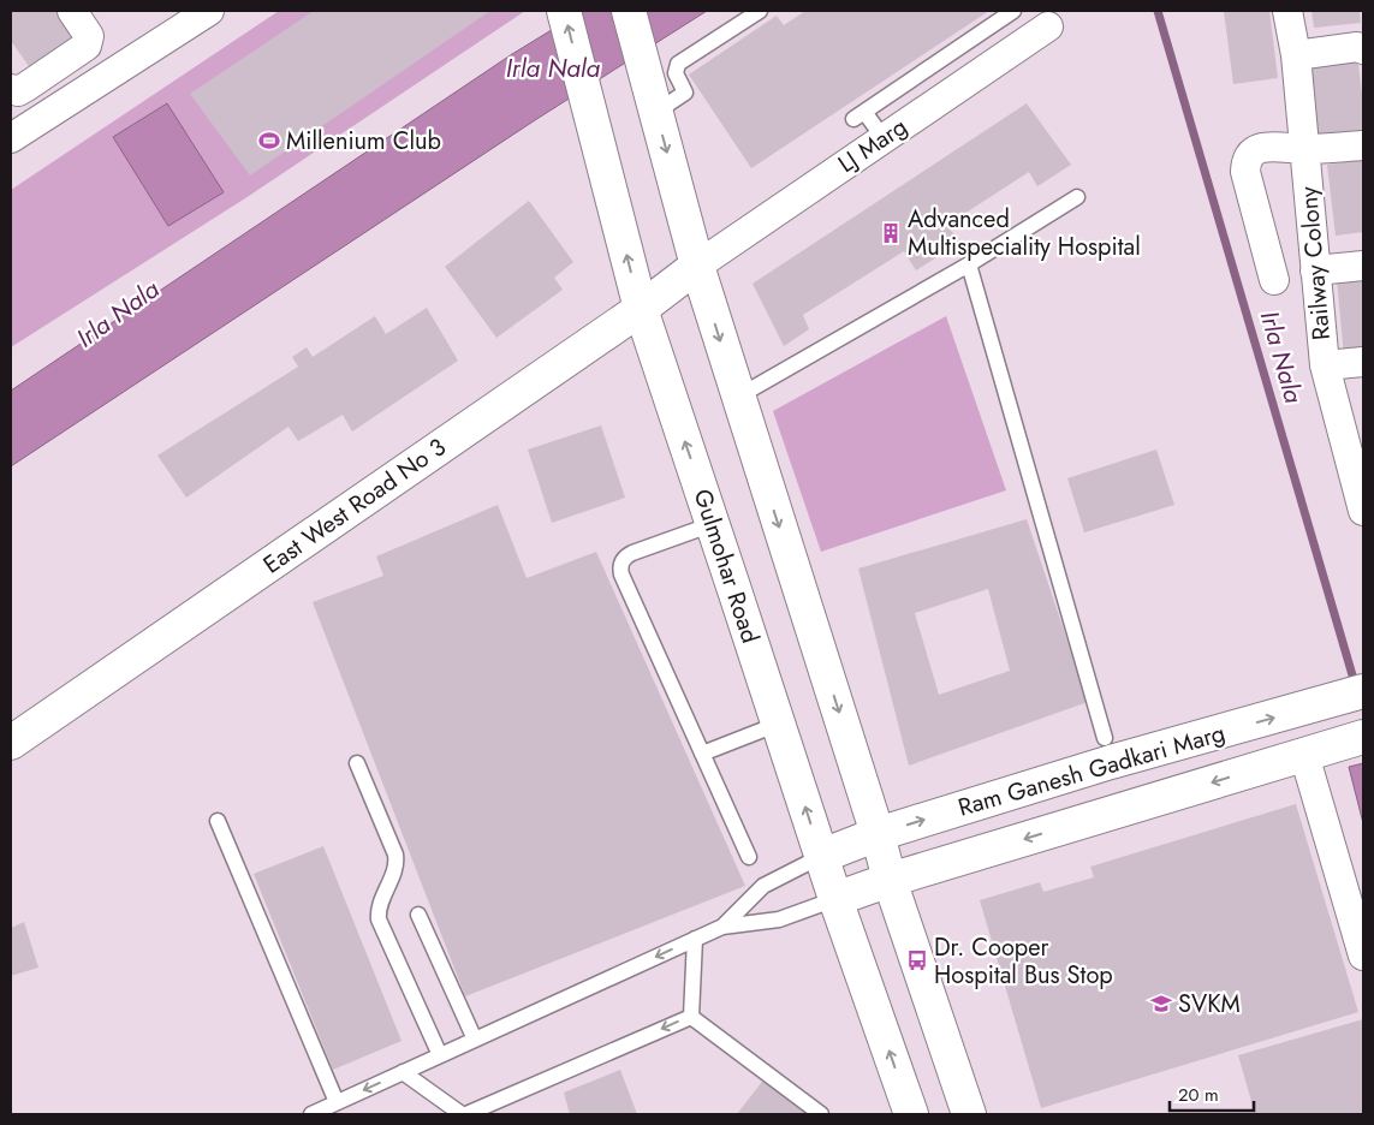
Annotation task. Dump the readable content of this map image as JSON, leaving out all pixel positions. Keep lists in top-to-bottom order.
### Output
{
  "streets": {
    "main road": ["East West Road No 3", "Gulmohar Road", "Ram Ganesh Gadkari Marg"],
    "street": ["LJ Marg", "Railway Colony"]
  },
  "crossings": [
    ["LJ Marg", "East West Road No 3"],
    ["East West Road No 3", "Gulmohar Road"],
    ["Gulmohar Road", "Ram Ganesh Gadkari Marg"]
  ],
  "water": ["Irla Nala"],
  "places": {
    "sports": ["Millenium Club"],
    "building": ["Advanced Multispeciality Hospital"],
    "bus stop": ["Dr. Cooper Hospital Bus Stop"],
    "school or university": ["SVKM"]
  },
  "scale_bar": "20 m"
}
